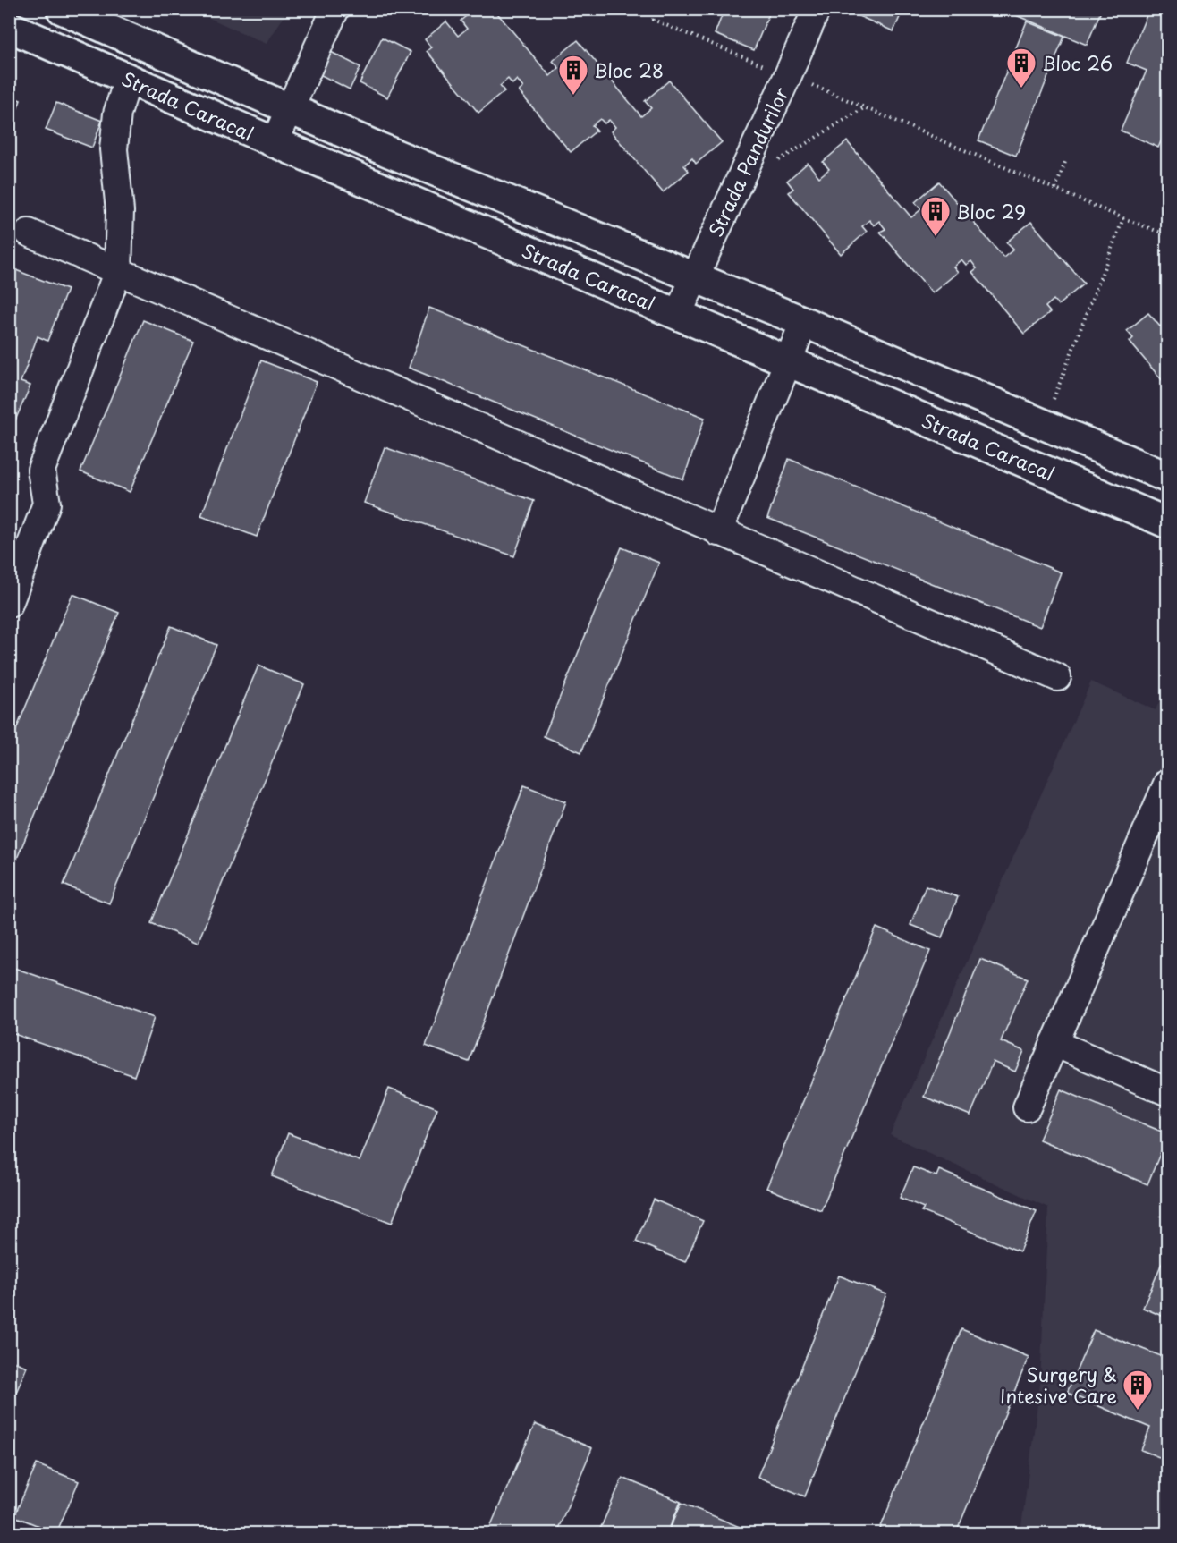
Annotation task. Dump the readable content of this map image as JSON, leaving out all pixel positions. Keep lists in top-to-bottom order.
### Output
{
  "streets": {
    "main road": ["Strada Caracal"],
    "street": ["Strada Pandurilor"]
  },
  "crossings": [
    ["Strada Caracal", "Strada Pandurilor"]
  ],
  "places": {
    "building": [
      "Bloc 26",
      "Bloc 28",
      "Bloc 29",
      "Surgery & Intesive Care"
    ]
  }
}
